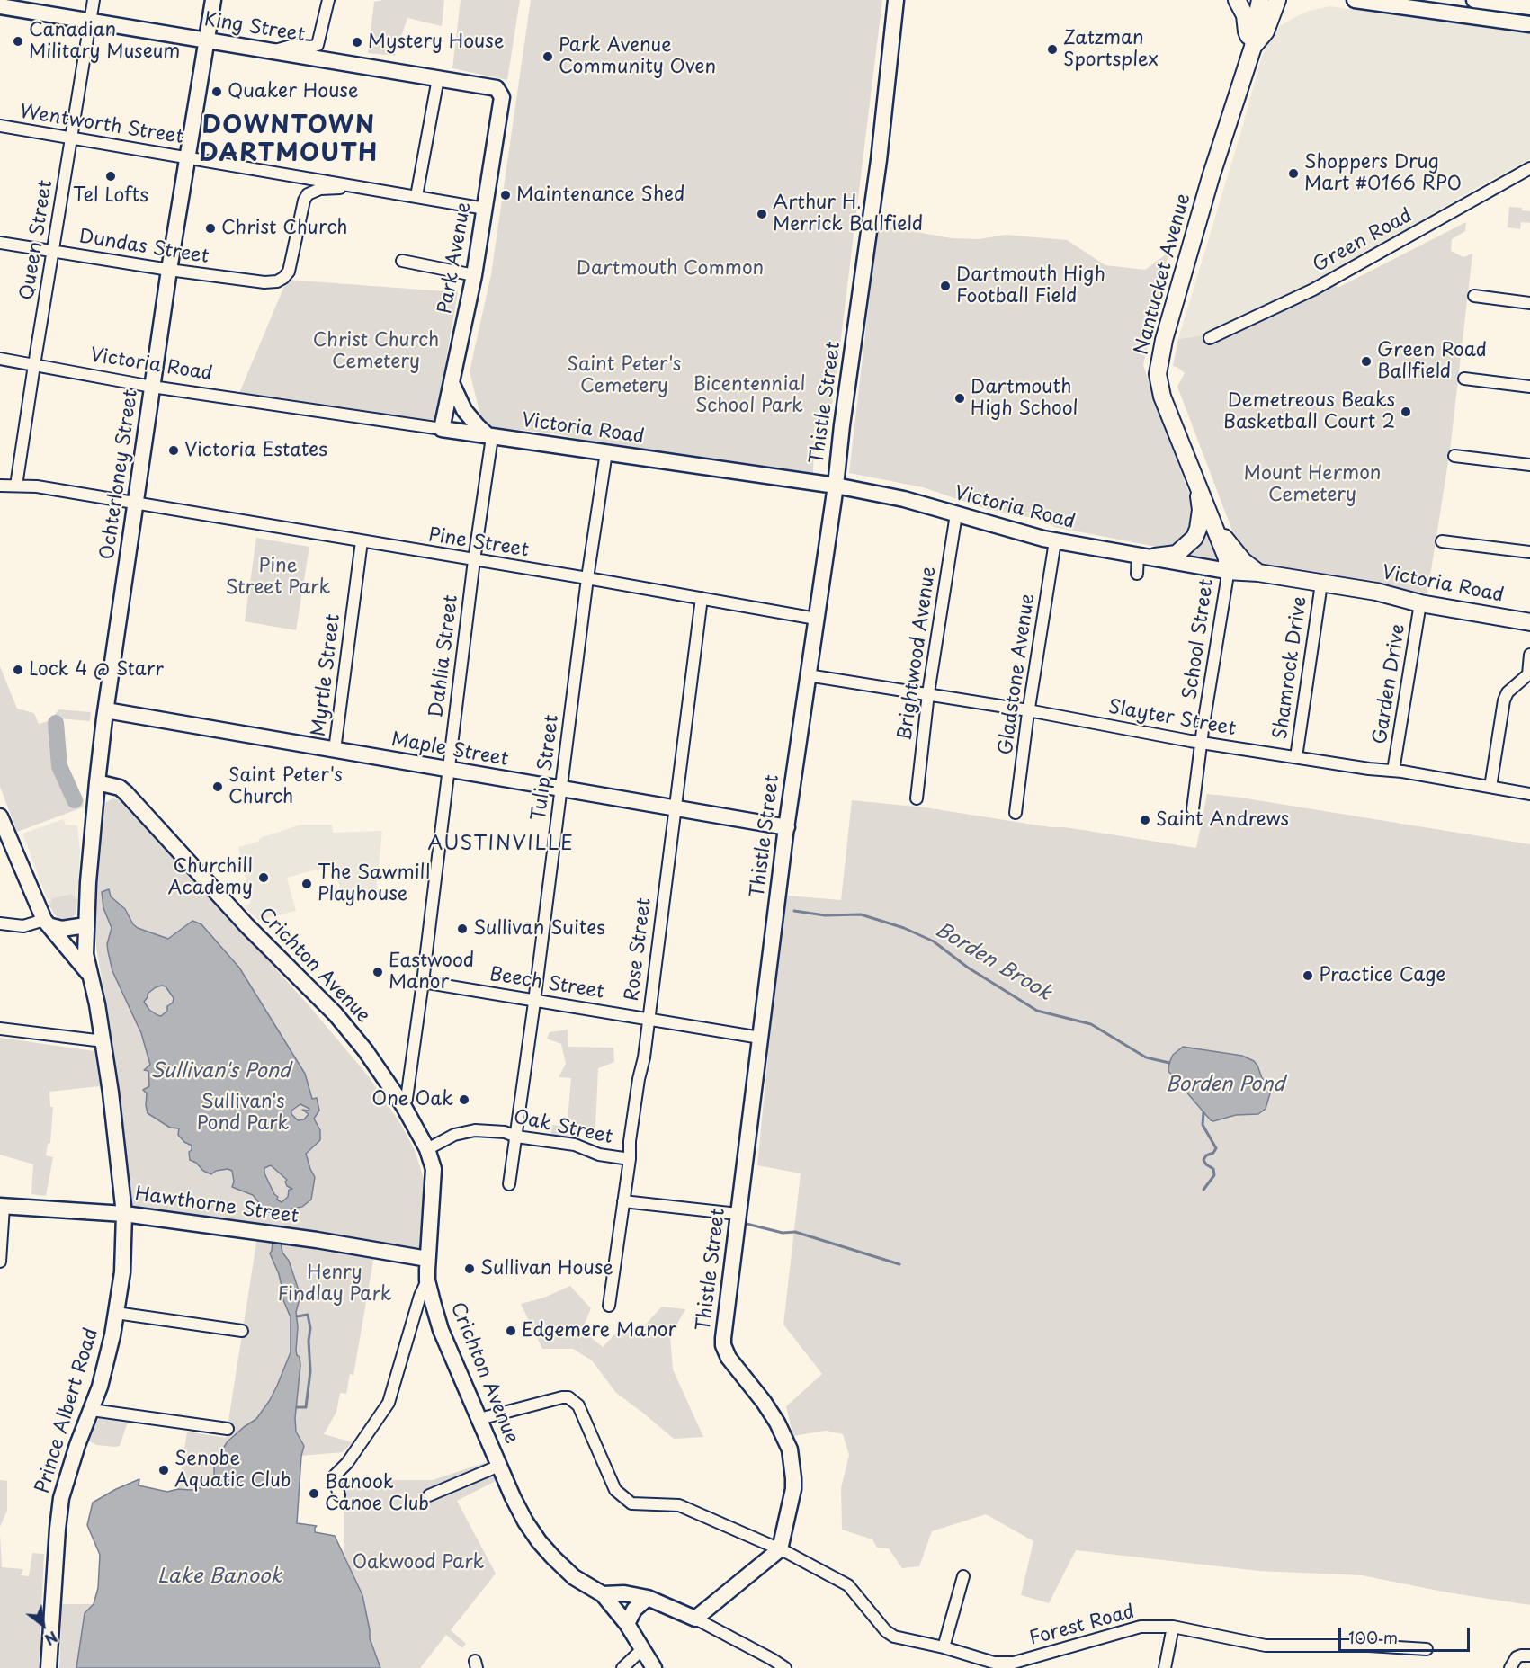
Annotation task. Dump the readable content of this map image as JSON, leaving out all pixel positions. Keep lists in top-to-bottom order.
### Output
{
  "streets": {
    "main road": [
      "King Street",
      "Park Avenue",
      "Nantucket Avenue",
      "Victoria Road",
      "Thistle Street",
      "Ochterloney Street",
      "Maple Street",
      "Crichton Avenue",
      "Hawthorne Street",
      "Prince Albert Road"
    ],
    "street": [
      "Wentworth Street",
      "Queen Street",
      "Green Road",
      "Dundas Street",
      "Pine Street",
      "School Street",
      "Brightwood Avenue",
      "Dahlia Street",
      "Shamrock Drive",
      "Gladstone Avenue",
      "Myrtle Street",
      "Garden Drive",
      "Slayter Street",
      "Tulip Street",
      "Rose Street",
      "Beech Street",
      "Oak Street",
      "Forest Road"
    ]
  },
  "crossings": [
    ["King Street", "Queen Street"],
    ["King Street", "Park Avenue"],
    ["King Street", "Ochterloney Street"],
    ["Wentworth Street", "Queen Street"],
    ["Wentworth Street", "Dundas Street"],
    ["Wentworth Street", "Park Avenue"],
    ["Wentworth Street", "Ochterloney Street"],
    ["Queen Street", "Dundas Street"],
    ["Queen Street", "Victoria Road"],
    ["Queen Street", "Pine Street"],
    ["Dundas Street", "Ochterloney Street"],
    ["Park Avenue", "Victoria Road"],
    ["Nantucket Avenue", "Victoria Road"],
    ["Nantucket Avenue", "School Street"],
    ["Victoria Road", "Thistle Street"],
    ["Victoria Road", "Ochterloney Street"],
    ["Victoria Road", "School Street"],
    ["Victoria Road", "Brightwood Avenue"],
    ["Victoria Road", "Dahlia Street"],
    ["Victoria Road", "Shamrock Drive"],
    ["Victoria Road", "Gladstone Avenue"],
    ["Victoria Road", "Garden Drive"],
    ["Victoria Road", "Tulip Street"],
    ["Thistle Street", "Pine Street"],
    ["Thistle Street", "Slayter Street"],
    ["Thistle Street", "Maple Street"],
    ["Thistle Street", "Beech Street"],
    ["Thistle Street", "Forest Road"],
    ["Ochterloney Street", "Pine Street"],
    ["Ochterloney Street", "Maple Street"],
    ["Ochterloney Street", "Crichton Avenue"],
    ["Ochterloney Street", "Prince Albert Road"],
    ["Pine Street", "Dahlia Street"],
    ["Pine Street", "Myrtle Street"],
    ["Pine Street", "Tulip Street"],
    ["Pine Street", "Rose Street"],
    ["School Street", "Slayter Street"],
    ["Brightwood Avenue", "Slayter Street"],
    ["Dahlia Street", "Maple Street"],
    ["Dahlia Street", "Crichton Avenue"],
    ["Dahlia Street", "Beech Street"],
    ["Shamrock Drive", "Slayter Street"],
    ["Gladstone Avenue", "Slayter Street"],
    ["Myrtle Street", "Maple Street"],
    ["Garden Drive", "Slayter Street"],
    ["Maple Street", "Tulip Street"],
    ["Maple Street", "Rose Street"],
    ["Tulip Street", "Beech Street"],
    ["Tulip Street", "Oak Street"],
    ["Rose Street", "Beech Street"],
    ["Rose Street", "Oak Street"],
    ["Crichton Avenue", "Oak Street"],
    ["Crichton Avenue", "Hawthorne Street"],
    ["Crichton Avenue", "Forest Road"],
    ["Hawthorne Street", "Prince Albert Road"]
  ],
  "districts": ["DOWNTOWN DARTMOUTH", "AUSTINVILLE"],
  "water": [
    "Borden Brook",
    "Sullivan's Pond",
    "Borden Pond",
    "Lake Banook"
  ],
  "parks": [
    "Dartmouth Common",
    "Christ Church Cemetery",
    "Saint Peter's Cemetery",
    "Bicentennial School Park",
    "Mount Hermon Cemetery",
    "Pine Street Park",
    "Sullivan's Pond Park",
    "Henry Findlay Park",
    "Oakwood Park"
  ],
  "places": [
    "Canadian Military Museum",
    "Mystery House",
    "Zatzman Sportsplex",
    "Park Avenue Community Oven",
    "Quaker House",
    "Shoppers Drug Mart #0166 RPO",
    "Tel Lofts",
    "Maintenance Shed",
    "Arthur H. Merrick Ballfield",
    "Christ Church",
    "Dartmouth High Football Field",
    "Green Road Ballfield",
    "Dartmouth High School",
    "Demetreous Beaks Basketball Court 2",
    "Victoria Estates",
    "Lock 4 @ Starr",
    "Saint Peter's Church",
    "Saint Andrews",
    "Churchill Academy",
    "The Sawmill Playhouse",
    "Sullivan Suites",
    "Eastwood Manor",
    "Practice Cage",
    "One Oak",
    "Sullivan House",
    "Edgemere Manor",
    "Senobe Aquatic Club",
    "Banook Canoe Club"
  ],
  "scale_bar": "100 m",
  "north": "bottom right"
}
